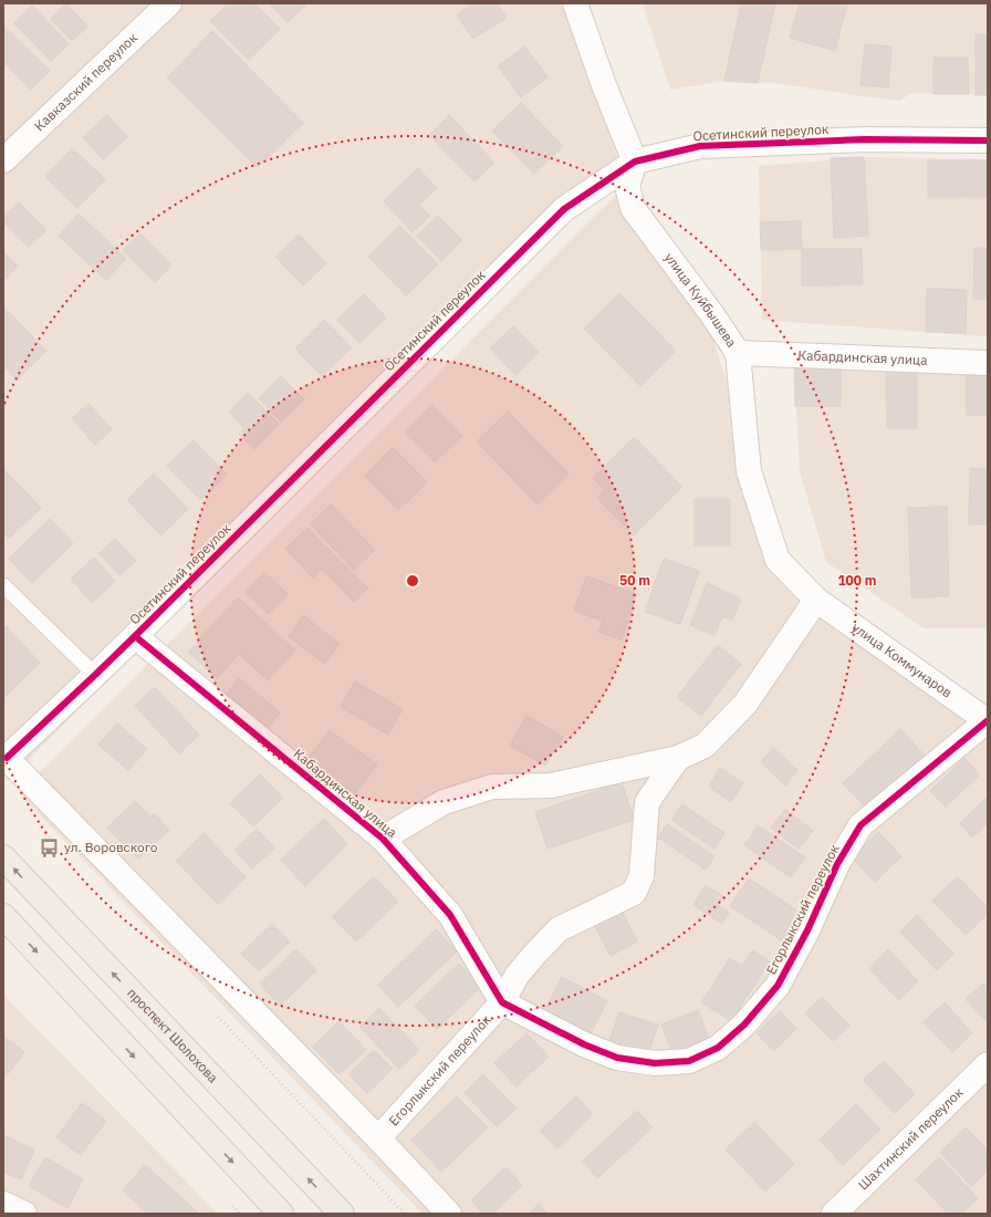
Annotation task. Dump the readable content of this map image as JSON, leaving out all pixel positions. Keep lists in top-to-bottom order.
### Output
{
  "streets": {
    "main road": ["проспект Шолохова"],
    "street": [
      "Кавказский переулок",
      "Осетинский переулок",
      "улица Куйбышева",
      "Кабардинская улица",
      "улица Коммунаров",
      "Егорлыкский переулок",
      "Шахтинский переулок"
    ]
  },
  "crossings": [
    ["Осетинский переулок", "улица Куйбышева"],
    ["Осетинский переулок", "Кабардинская улица"],
    ["улица Куйбышева", "Кабардинская улица"],
    ["улица Куйбышева", "улица Коммунаров"],
    ["Кабардинская улица", "Егорлыкский переулок"],
    ["улица Коммунаров", "Егорлыкский переулок"]
  ],
  "places": {
    "bus stop": ["ул. Воровского"]
  },
  "rings": ["50 m", "100 m"]
}
